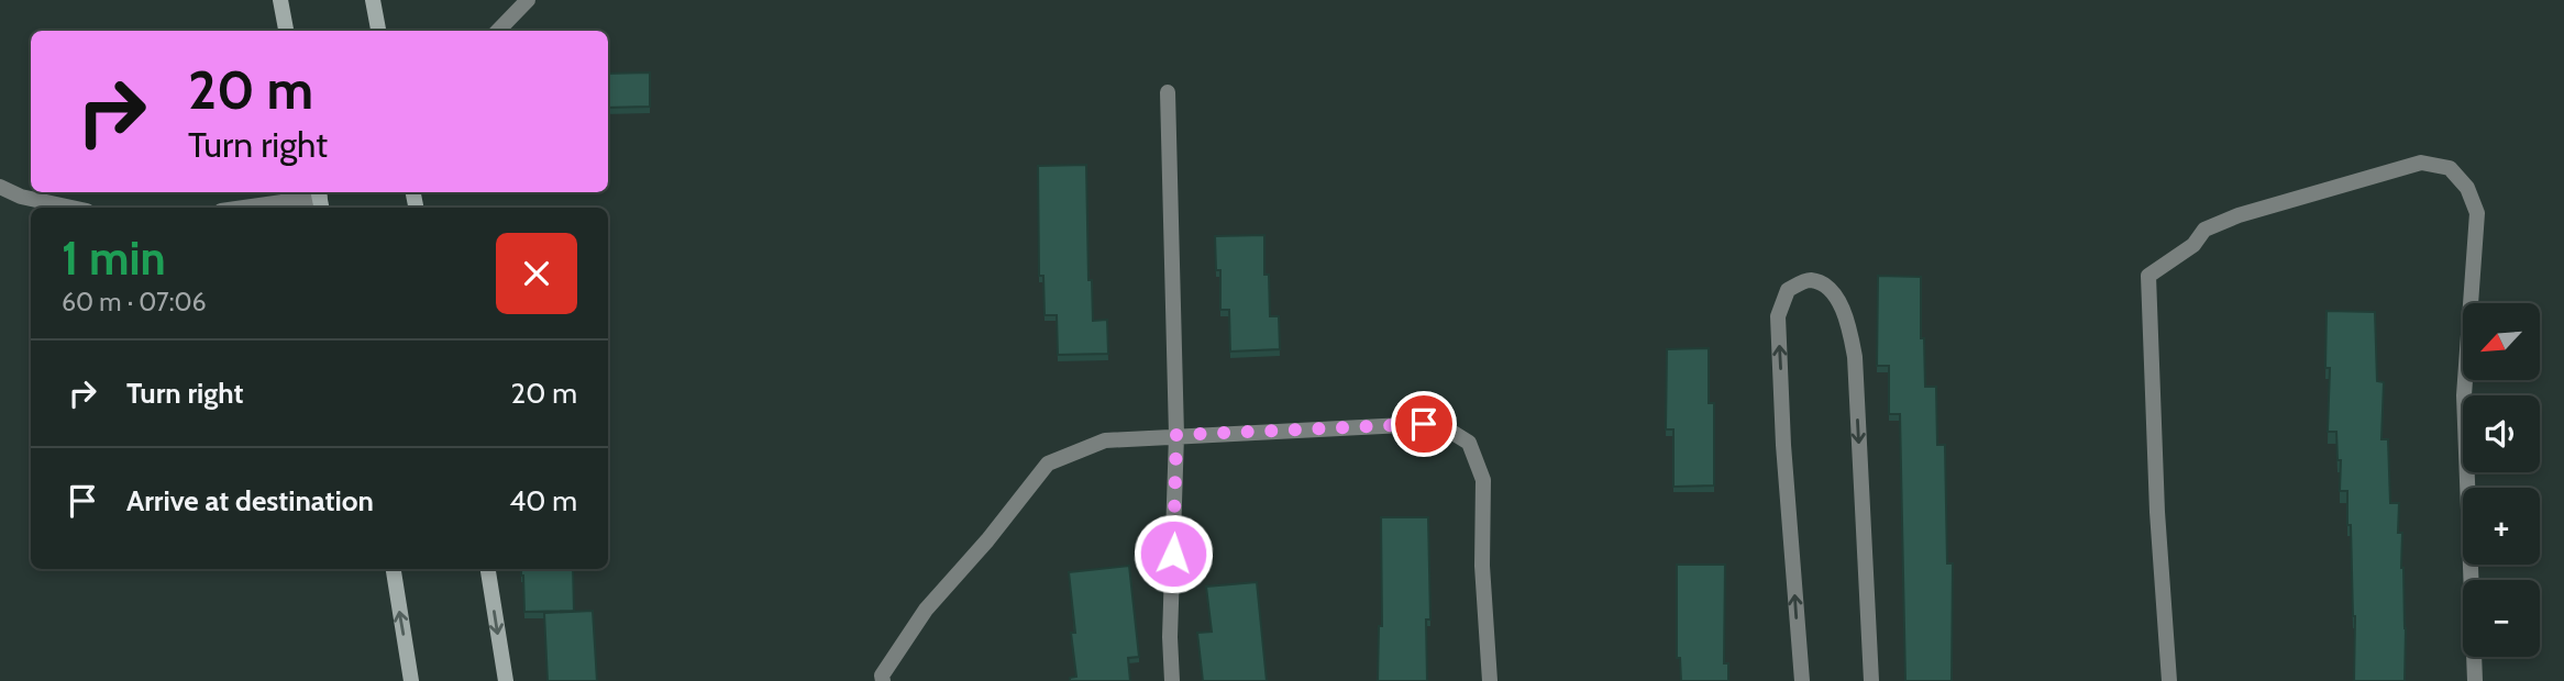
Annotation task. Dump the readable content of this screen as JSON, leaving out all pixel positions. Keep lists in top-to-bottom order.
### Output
{
  "north": "bottom left",
  "page": {
    "turn": ["20 m", "Turn right"],
    "heading": ["1 min", "60 m · 07:06"],
    "map_buttons": ["+", "−"],
    "list": [
      {
        "name": "Turn right",
        "value": "20 m"
      },
      {
        "name": "Arrive at destination",
        "value": "40 m"
      }
    ]
  }
}
